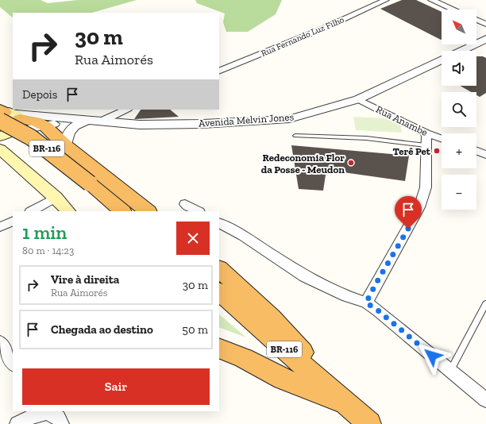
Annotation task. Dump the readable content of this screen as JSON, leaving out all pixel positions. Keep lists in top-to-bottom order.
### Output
{
  "streets": {
    "highway": ["BR-116"],
    "street": ["Rua Fernando Luz Filho", "Avenida Melvin Jones", "Rua Anambe"]
  },
  "crossings": [
    ["Avenida Melvin Jones", "Rua Anambe"]
  ],
  "places": ["Terê Pet", "Redeconomia Flor da Posse - Meudon"],
  "north": "top left",
  "page": {
    "map_buttons": ["+", "−"],
    "turn": ["30 m", "Rua Aimorés"],
    "then": "Depois",
    "heading": ["1 min", "80 m · 14:23"],
    "list": [
      {
        "name": "Vire à direita",
        "note": "Rua Aimorés",
        "value": "30 m"
      },
      {
        "name": "Chegada ao destino",
        "value": "50 m"
      }
    ],
    "buttons": "Sair"
  }
}
